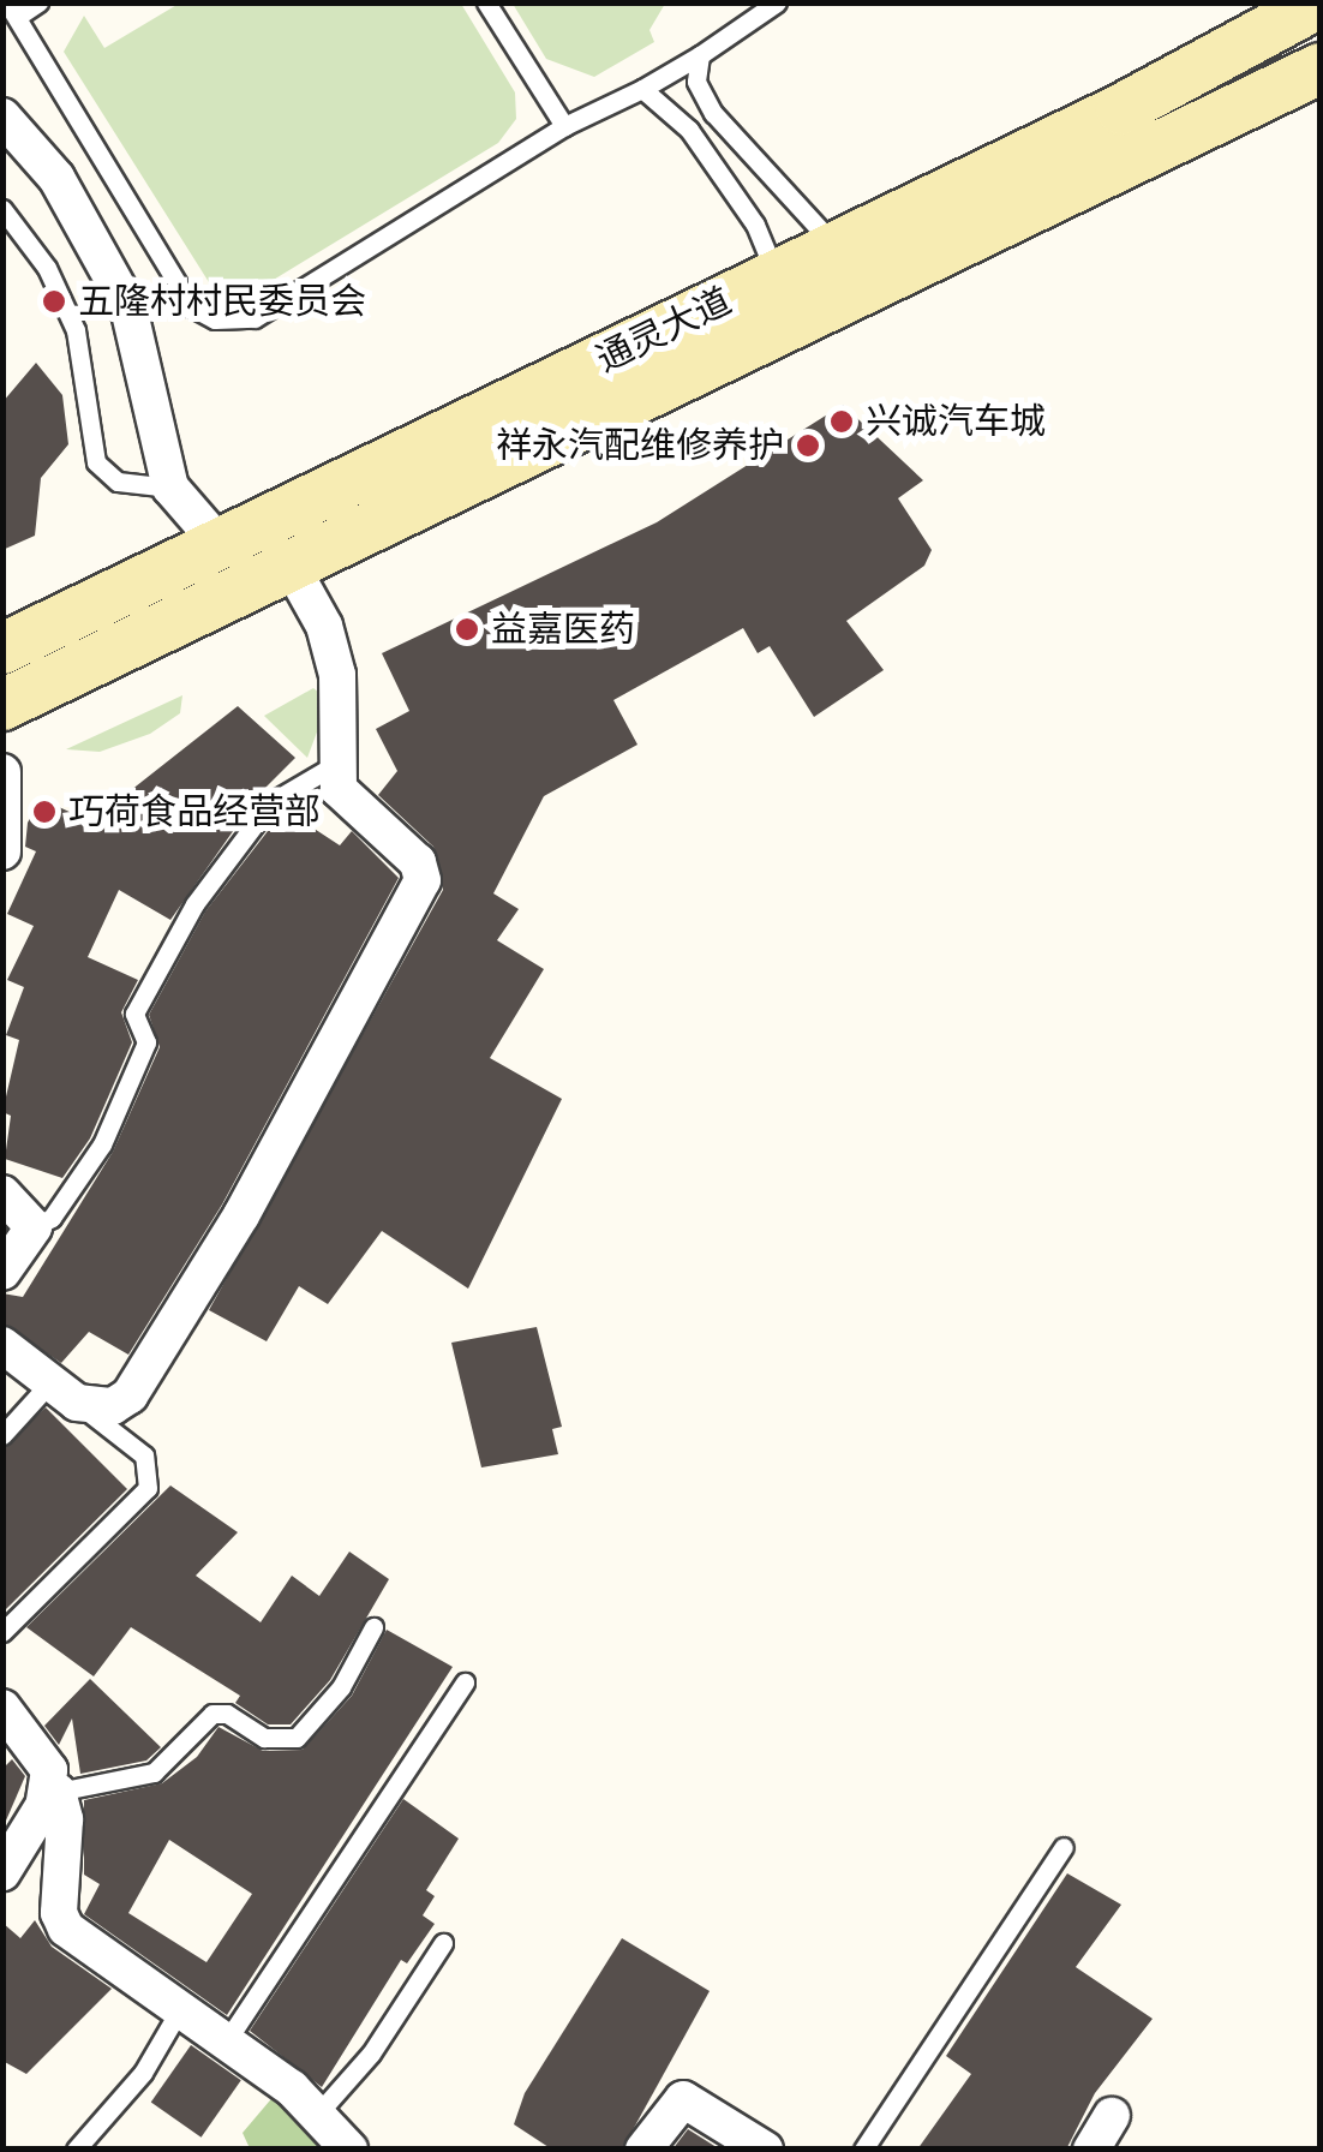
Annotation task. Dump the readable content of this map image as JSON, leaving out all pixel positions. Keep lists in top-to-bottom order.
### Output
{
  "streets": {
    "main road": ["通灵大道"]
  },
  "places": [
    "五隆村村民委员会",
    "兴诚汽车城",
    "祥永汽配维修养护",
    "益嘉医药",
    "巧荷食品经营部"
  ]
}
